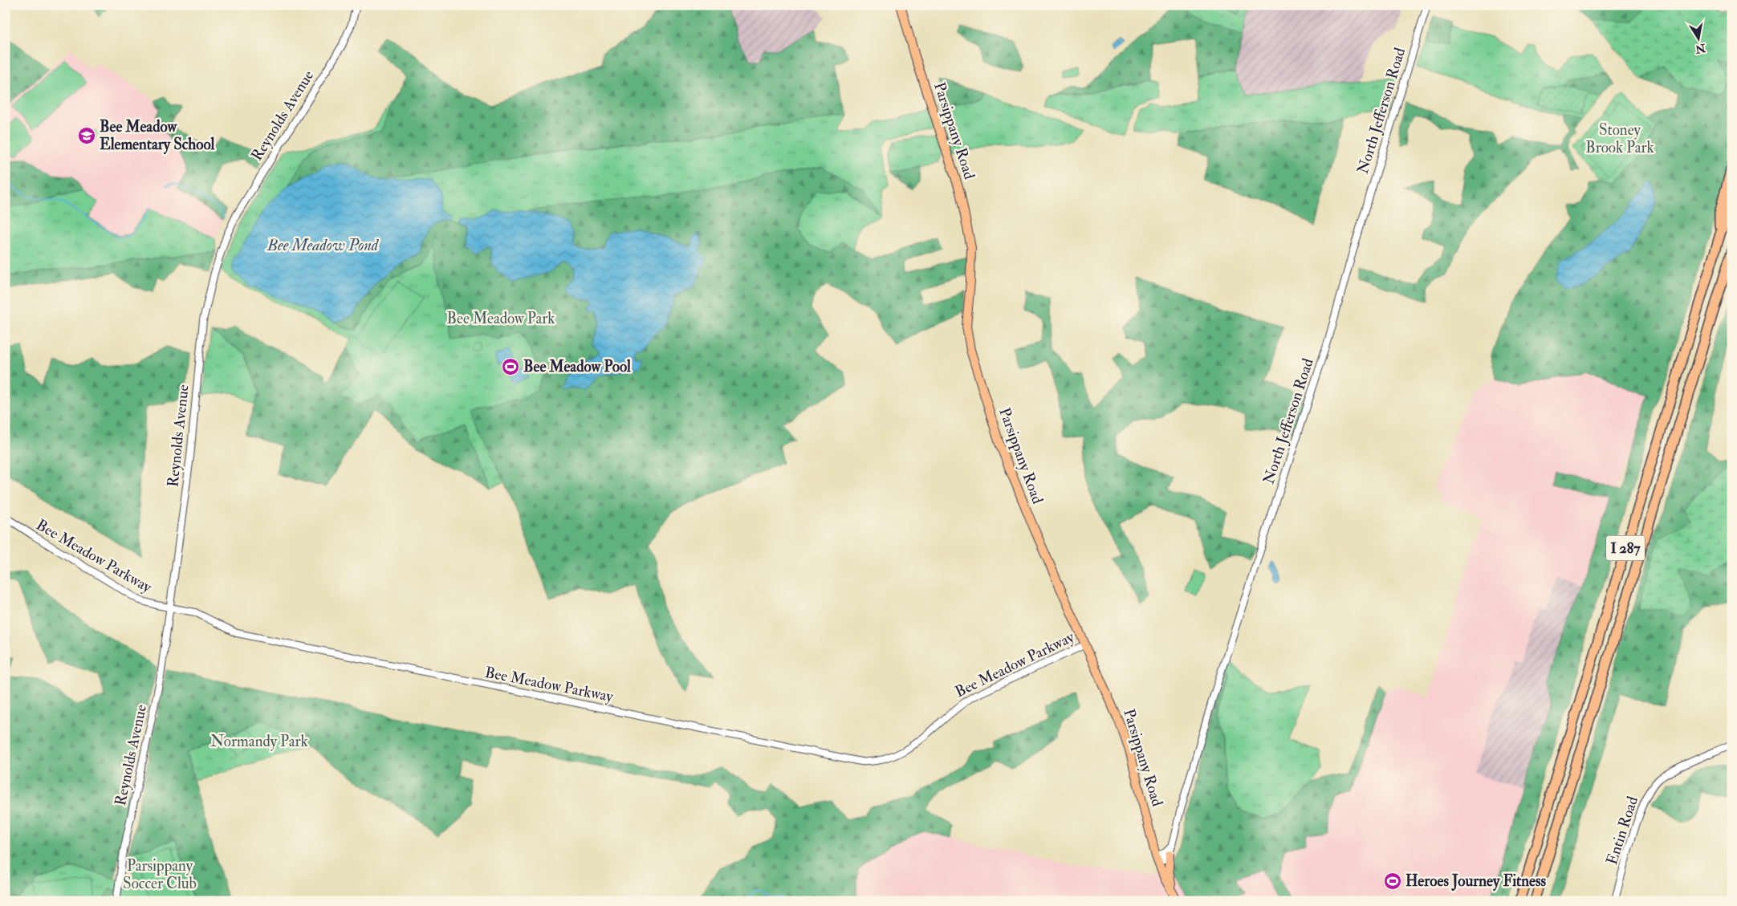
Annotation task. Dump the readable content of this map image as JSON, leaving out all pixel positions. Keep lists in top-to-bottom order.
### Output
{
  "streets": {
    "highway": ["I 287"],
    "main road": ["Parsippany Road"],
    "street": [
      "North Jefferson Road",
      "Reynolds Avenue",
      "Bee Meadow Parkway",
      "Entin Road"
    ]
  },
  "crossings": [
    ["Reynolds Avenue", "Bee Meadow Parkway"],
    ["Parsippany Road", "Bee Meadow Parkway"]
  ],
  "water": ["Bee Meadow Pond"],
  "parks": [
    "Stoney Brook Park",
    "Bee Meadow Park",
    "Normandy Park",
    "Parsippany Soccer Club"
  ],
  "places": {
    "school or university": ["Bee Meadow Elementary School"],
    "sports": ["Bee Meadow Pool", "Heroes Journey Fitness"]
  },
  "north": "bottom"
}
